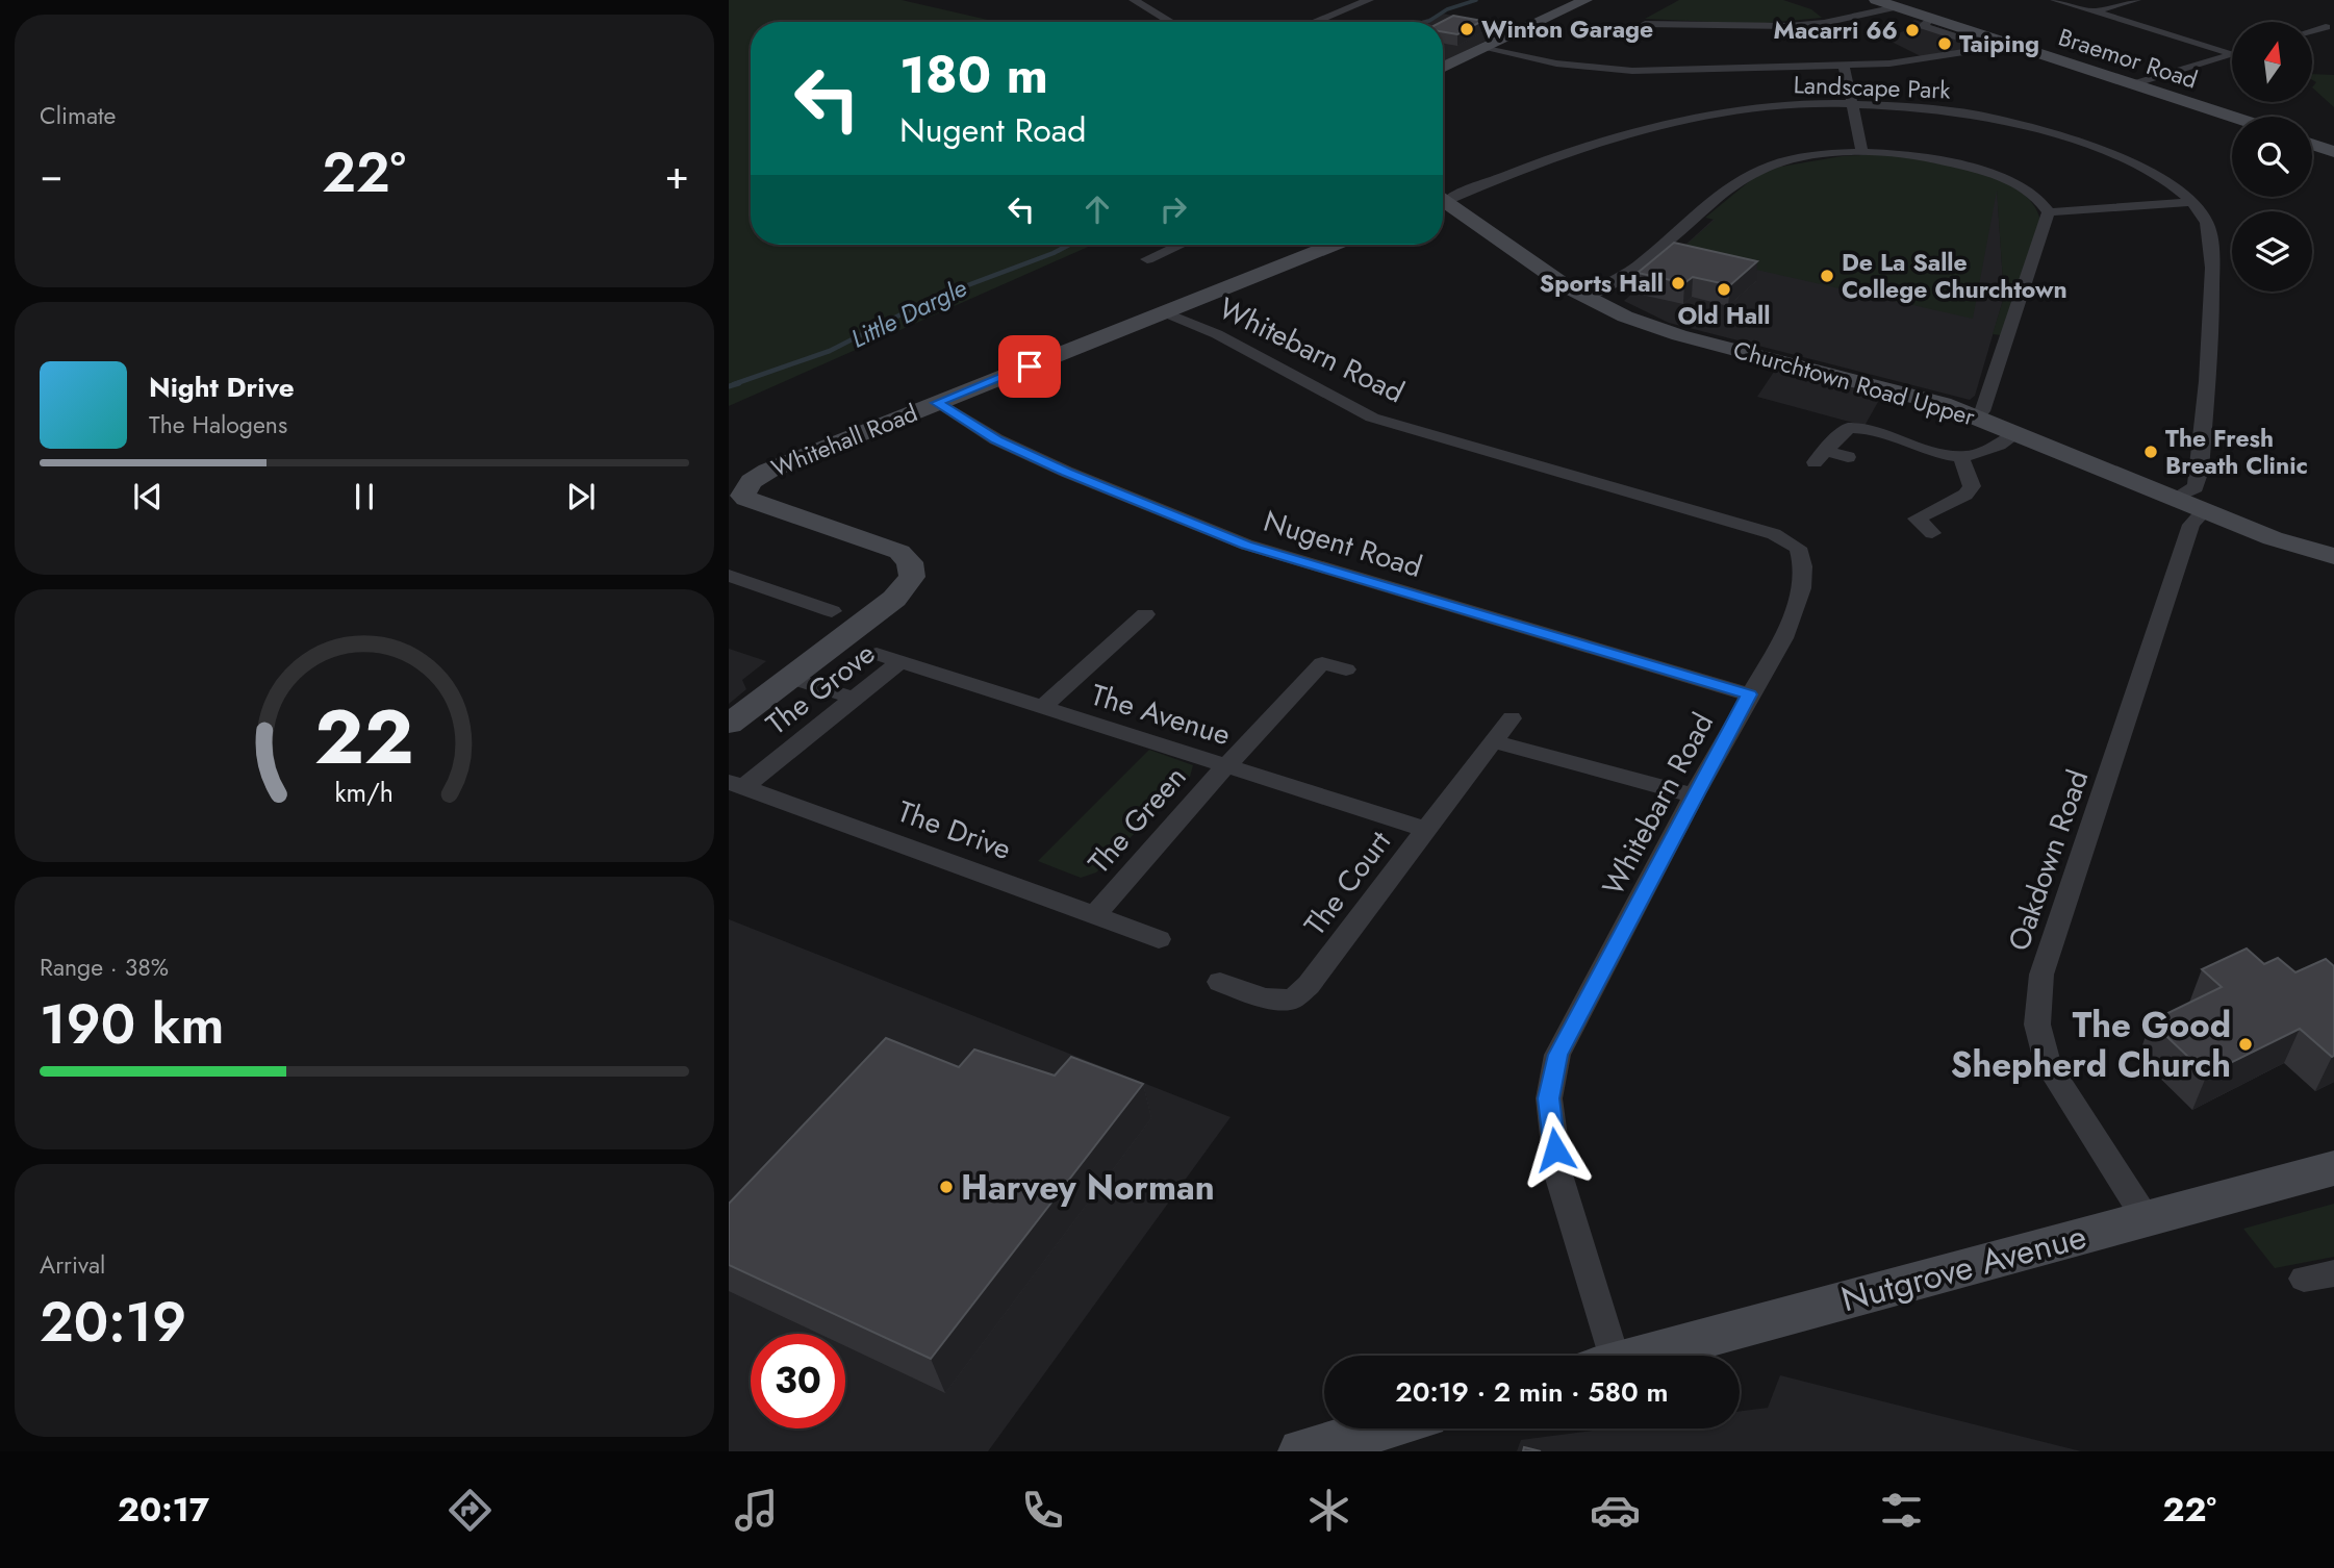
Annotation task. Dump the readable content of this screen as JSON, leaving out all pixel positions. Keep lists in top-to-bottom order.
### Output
{
  "streets": {
    "street": [
      "Braemor Road",
      "Landscape Park",
      "Whitebarn Road",
      "Churchtown Road Upper",
      "Whitehall Road",
      "Nugent Road",
      "The Grove",
      "The Avenue",
      "The Green",
      "The Drive",
      "Oakdown Road",
      "The Court",
      "Nutgrove Avenue"
    ]
  },
  "crossings": [
    ["Landscape Park", "Churchtown Road Upper"],
    ["Whitebarn Road", "Whitehall Road"],
    ["Whitebarn Road", "Nugent Road"],
    ["Churchtown Road Upper", "Oakdown Road"],
    ["Whitehall Road", "Nugent Road"],
    ["The Grove", "The Avenue"],
    ["The Grove", "The Drive"],
    ["The Avenue", "The Green"],
    ["The Avenue", "The Court"],
    ["The Green", "The Drive"],
    ["Oakdown Road", "Nutgrove Avenue"]
  ],
  "water": ["Little Dargle"],
  "places": [
    "Winton Garage",
    "Macarri 66",
    "Taiping",
    "De La Salle College Churchtown",
    "Sports Hall",
    "Old Hall",
    "The Fresh Breath Clinic",
    "The Good Shepherd Church",
    "Harvey Norman"
  ],
  "north": "top",
  "page": {
    "tile": [
      "Climate",
      ["Range · 38%", "190 km"],
      ["Arrival", "20:19"]
    ],
    "turn": ["180 m", "Nugent Road"],
    "heat": ["−", "22°", "+"],
    "song": ["Night Drive", "The Halogens"],
    "limit": "30",
    "trip": "20:19 · 2 min · 580 m",
    "tabs": ["20:17", "22°"],
    "gauge": ["22", "km/h"]
  }
}
